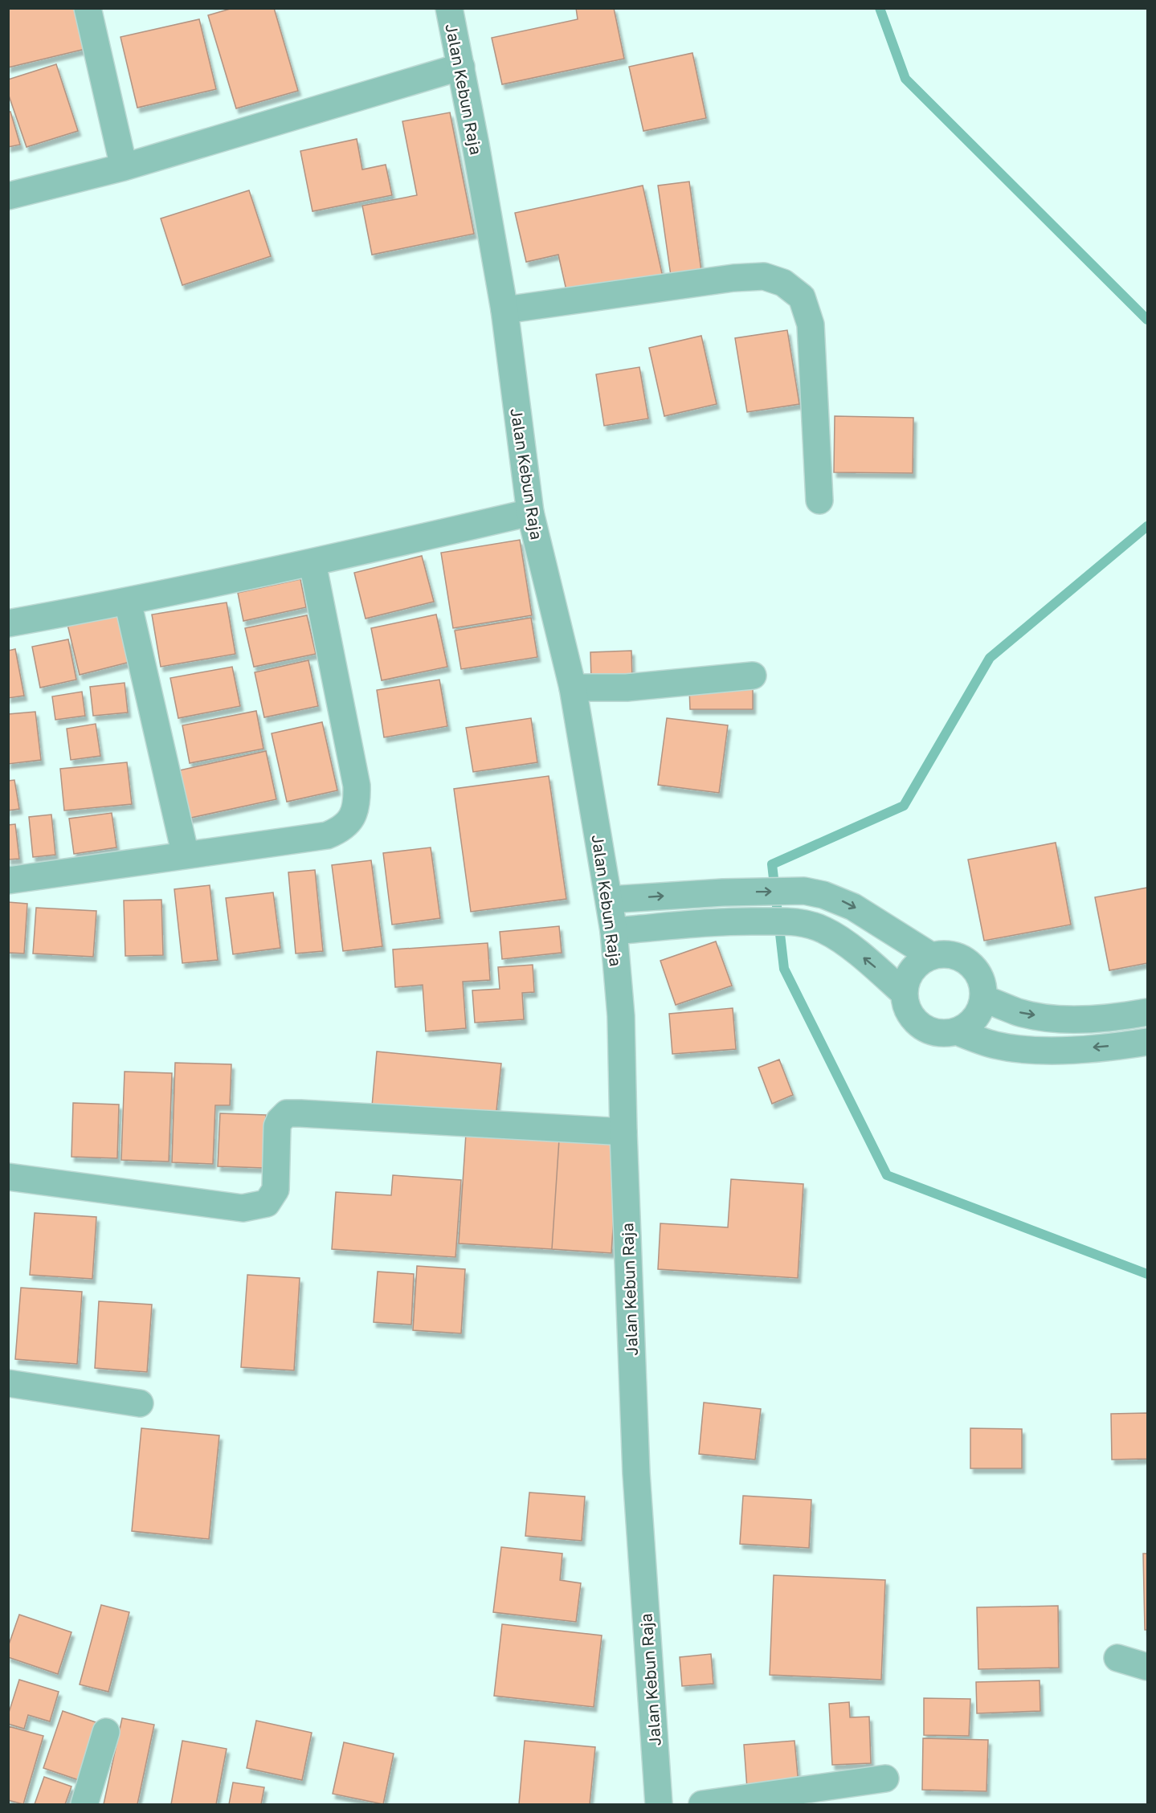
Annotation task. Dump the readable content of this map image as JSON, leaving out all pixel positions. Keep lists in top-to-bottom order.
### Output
{
  "streets": {
    "street": ["Jalan Kebun Raja"]
  }
}
